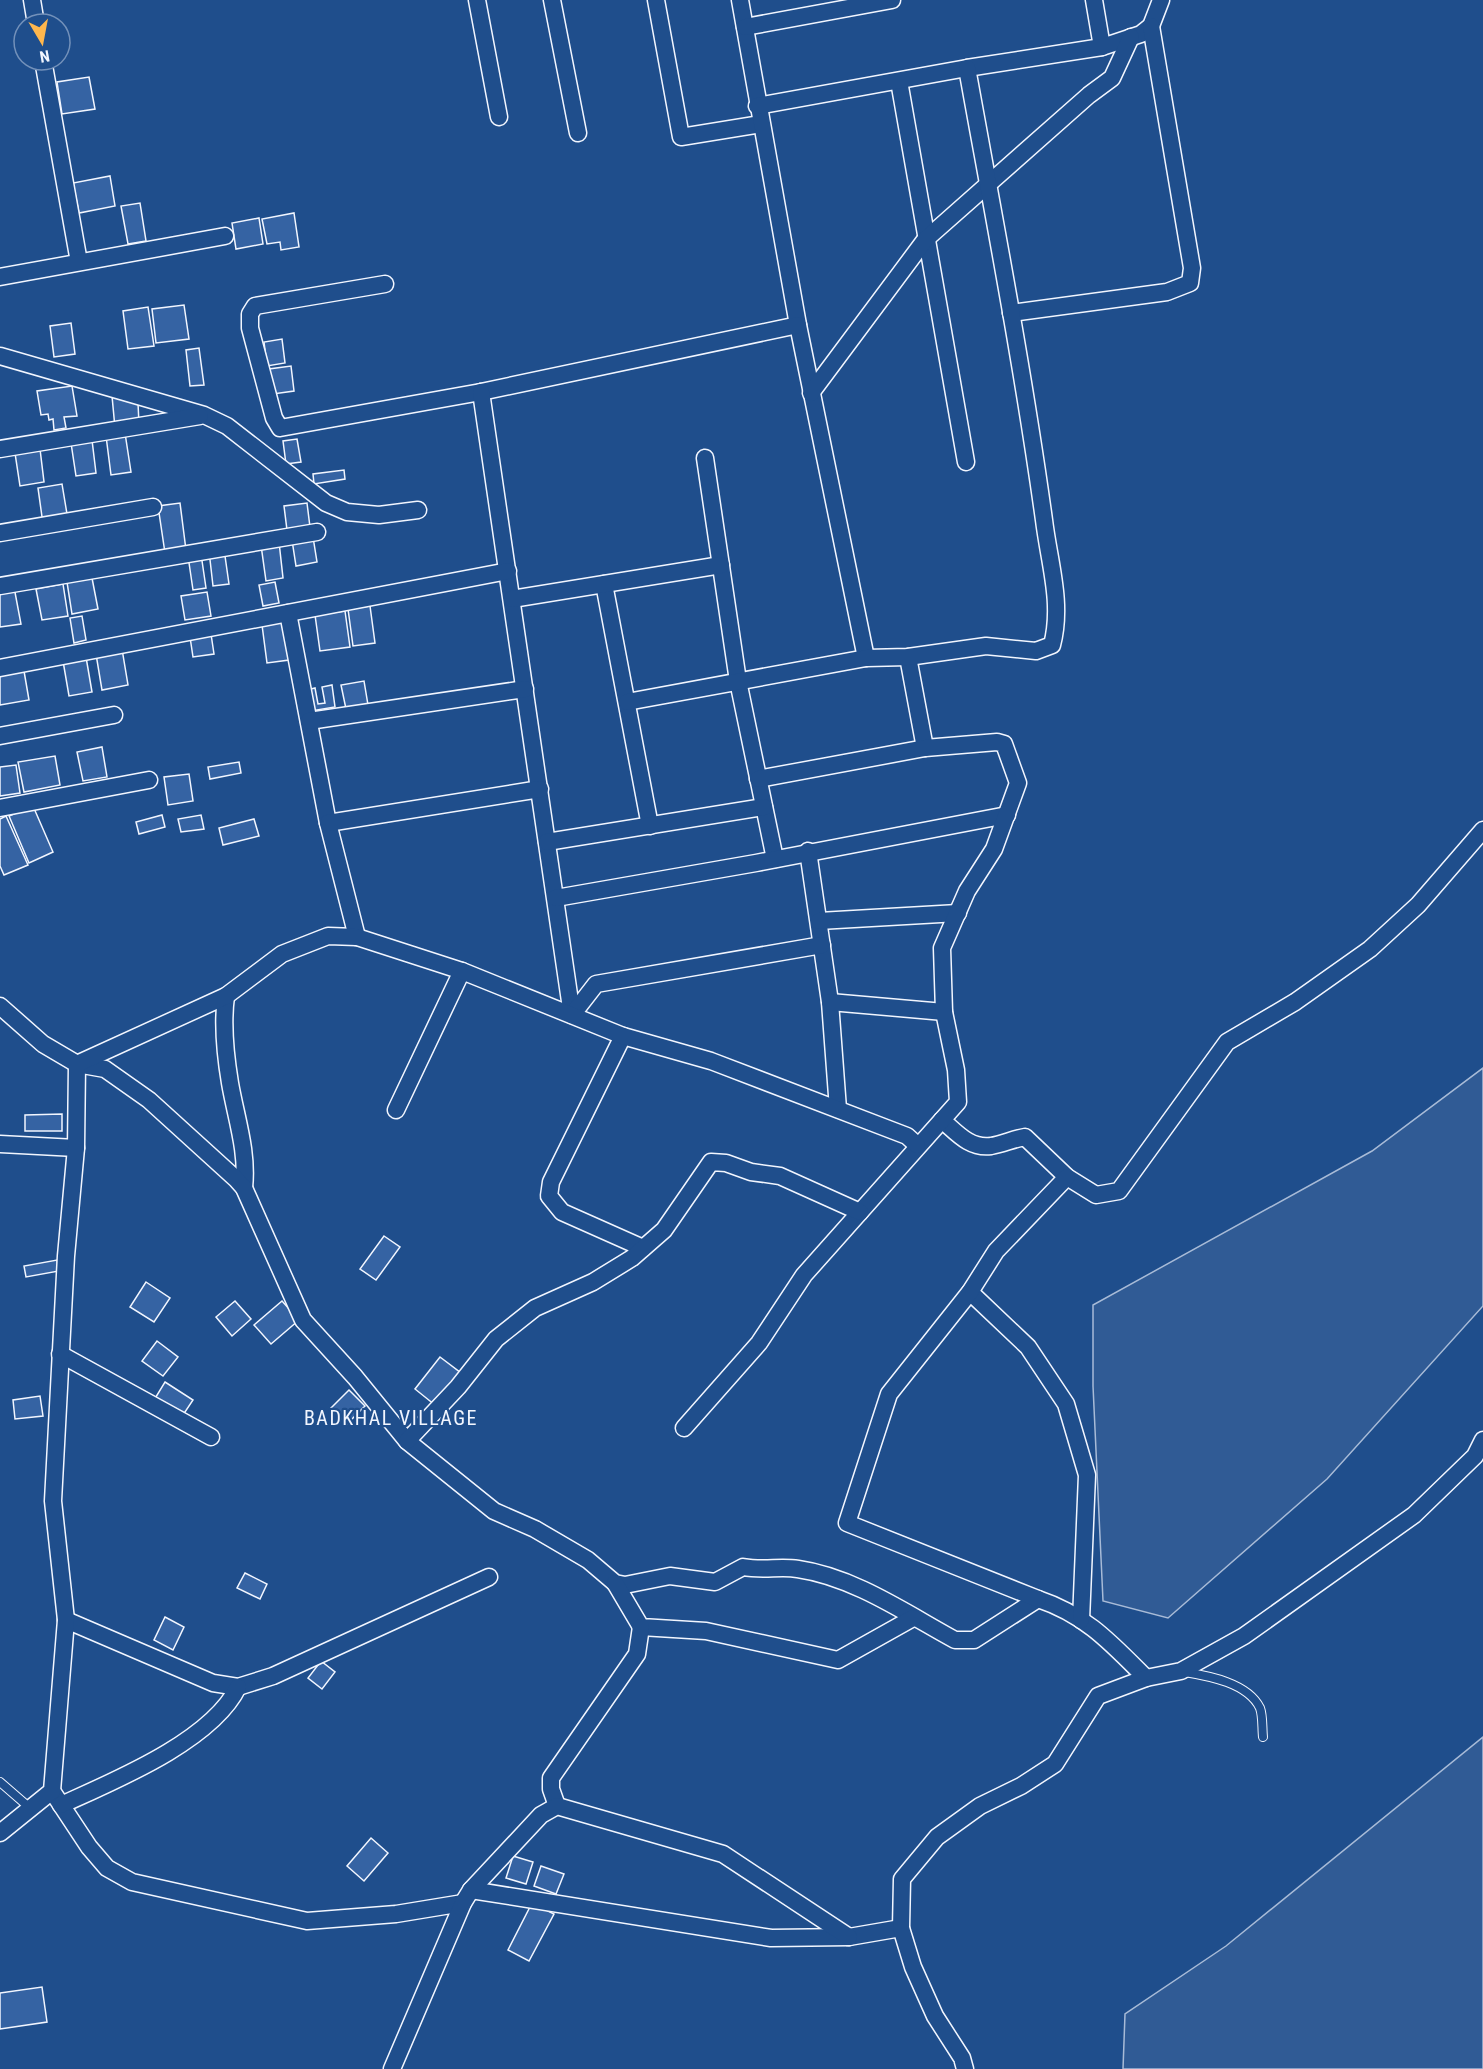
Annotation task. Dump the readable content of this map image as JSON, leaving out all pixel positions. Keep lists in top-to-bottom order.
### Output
{
  "districts": ["BADKHAL VILLAGE"],
  "north": "bottom"
}
